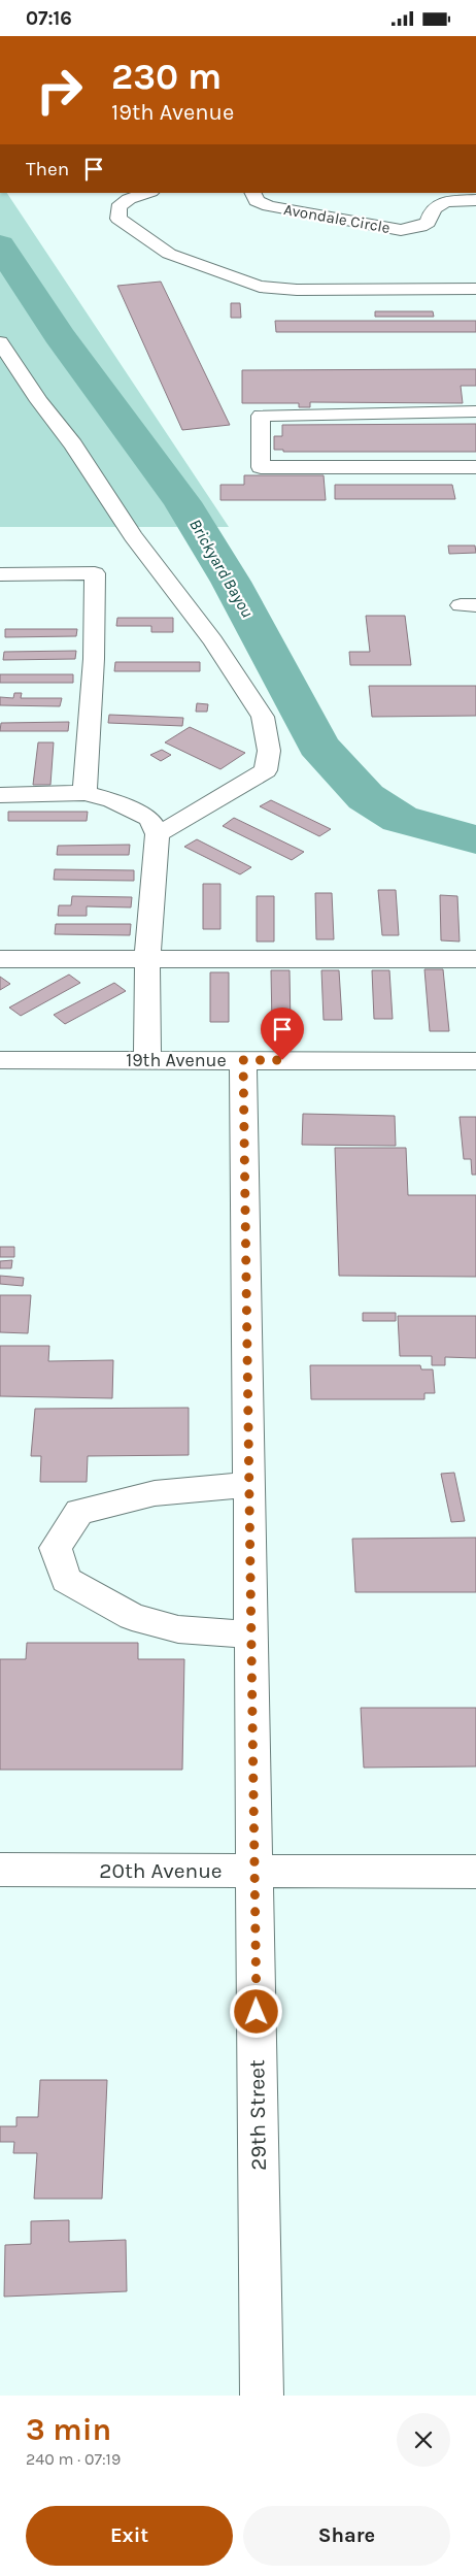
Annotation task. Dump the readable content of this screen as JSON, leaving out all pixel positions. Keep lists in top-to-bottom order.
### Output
{
  "streets": {
    "street": [
      "Avondale Circle",
      "19th Avenue",
      "20th Avenue",
      "29th Street"
    ]
  },
  "crossings": [
    ["19th Avenue", "29th Street"],
    ["20th Avenue", "29th Street"]
  ],
  "water": ["Brickyard Bayou"],
  "page": {
    "status": "07:16",
    "turn": ["230 m", "19th Avenue"],
    "then": "Then",
    "heading": ["3 min", "240 m · 07:19"],
    "buttons": ["Exit", "Share"]
  }
}
